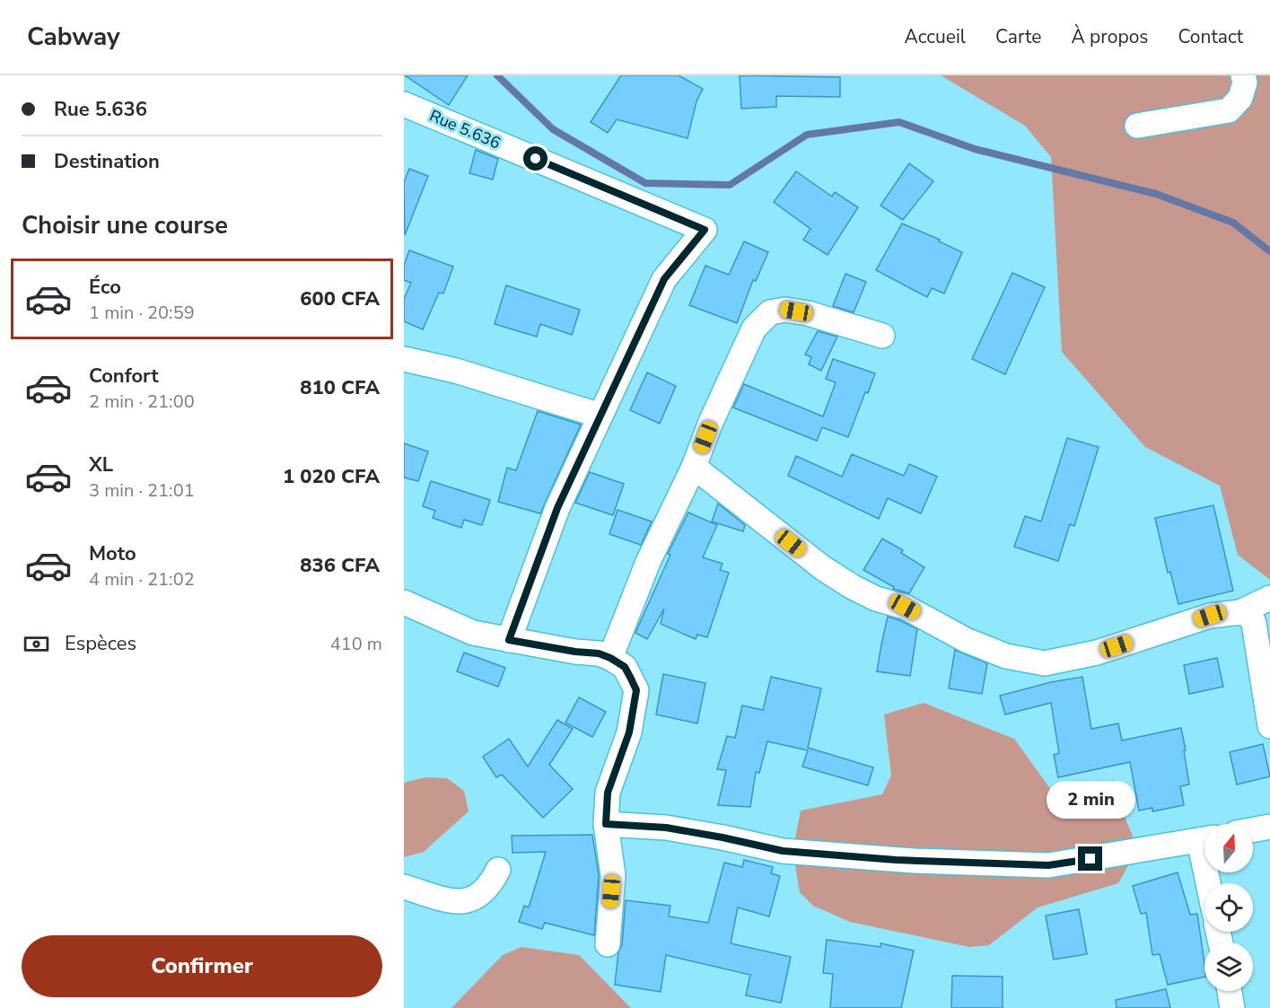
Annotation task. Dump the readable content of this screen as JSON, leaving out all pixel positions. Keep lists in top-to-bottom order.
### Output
{
  "streets": {
    "street": ["Rue 5.636"]
  },
  "north": "top",
  "page": {
    "header": "Cabway",
    "nav": [
      "Accueil",
      "Carte",
      "À propos",
      "Contact"
    ],
    "banner": ["Rue 5.636", "Destination"],
    "heading": "Choisir une course",
    "list": [
      {
        "name": "Éco",
        "note": "1 min · 20:59",
        "value": "600 CFA"
      },
      {
        "name": "Confort",
        "note": "2 min · 21:00",
        "value": "810 CFA"
      },
      {
        "name": "XL",
        "note": "3 min · 21:01",
        "value": "1 020 CFA"
      },
      {
        "name": "Moto",
        "note": "4 min · 21:02",
        "value": "836 CFA"
      }
    ],
    "pay": ["Espèces", "410 m"],
    "bubble": "2 min",
    "buttons": "Confirmer"
  }
}
